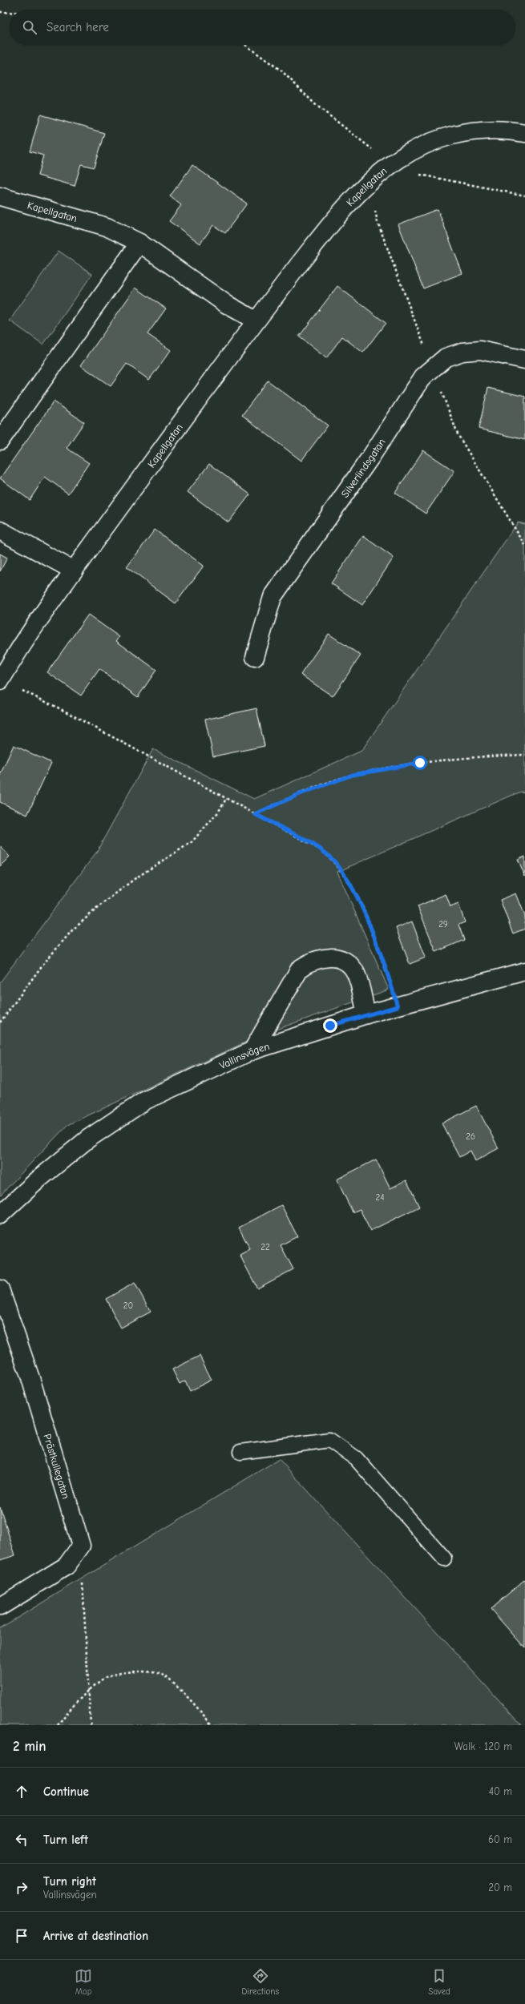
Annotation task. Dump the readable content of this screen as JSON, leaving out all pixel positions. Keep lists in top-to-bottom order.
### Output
{
  "streets": {
    "street": [
      "Kapellgatan",
      "Silverlindsgatan",
      "Vallinsvägen",
      "Prästkullegatan"
    ]
  },
  "house_numbers": [
    "29",
    "26",
    "24",
    "22",
    "20"
  ],
  "page": {
    "search": "Search here",
    "heading": ["2 min", "Walk · 120 m"],
    "list": [
      ["Continue", "40 m"],
      ["Turn left", "60 m"],
      ["Turn right", "Vallinsvägen", "20 m"],
      "Arrive at destination"
    ],
    "nav": ["Map", "Directions", "Saved"]
  }
}
